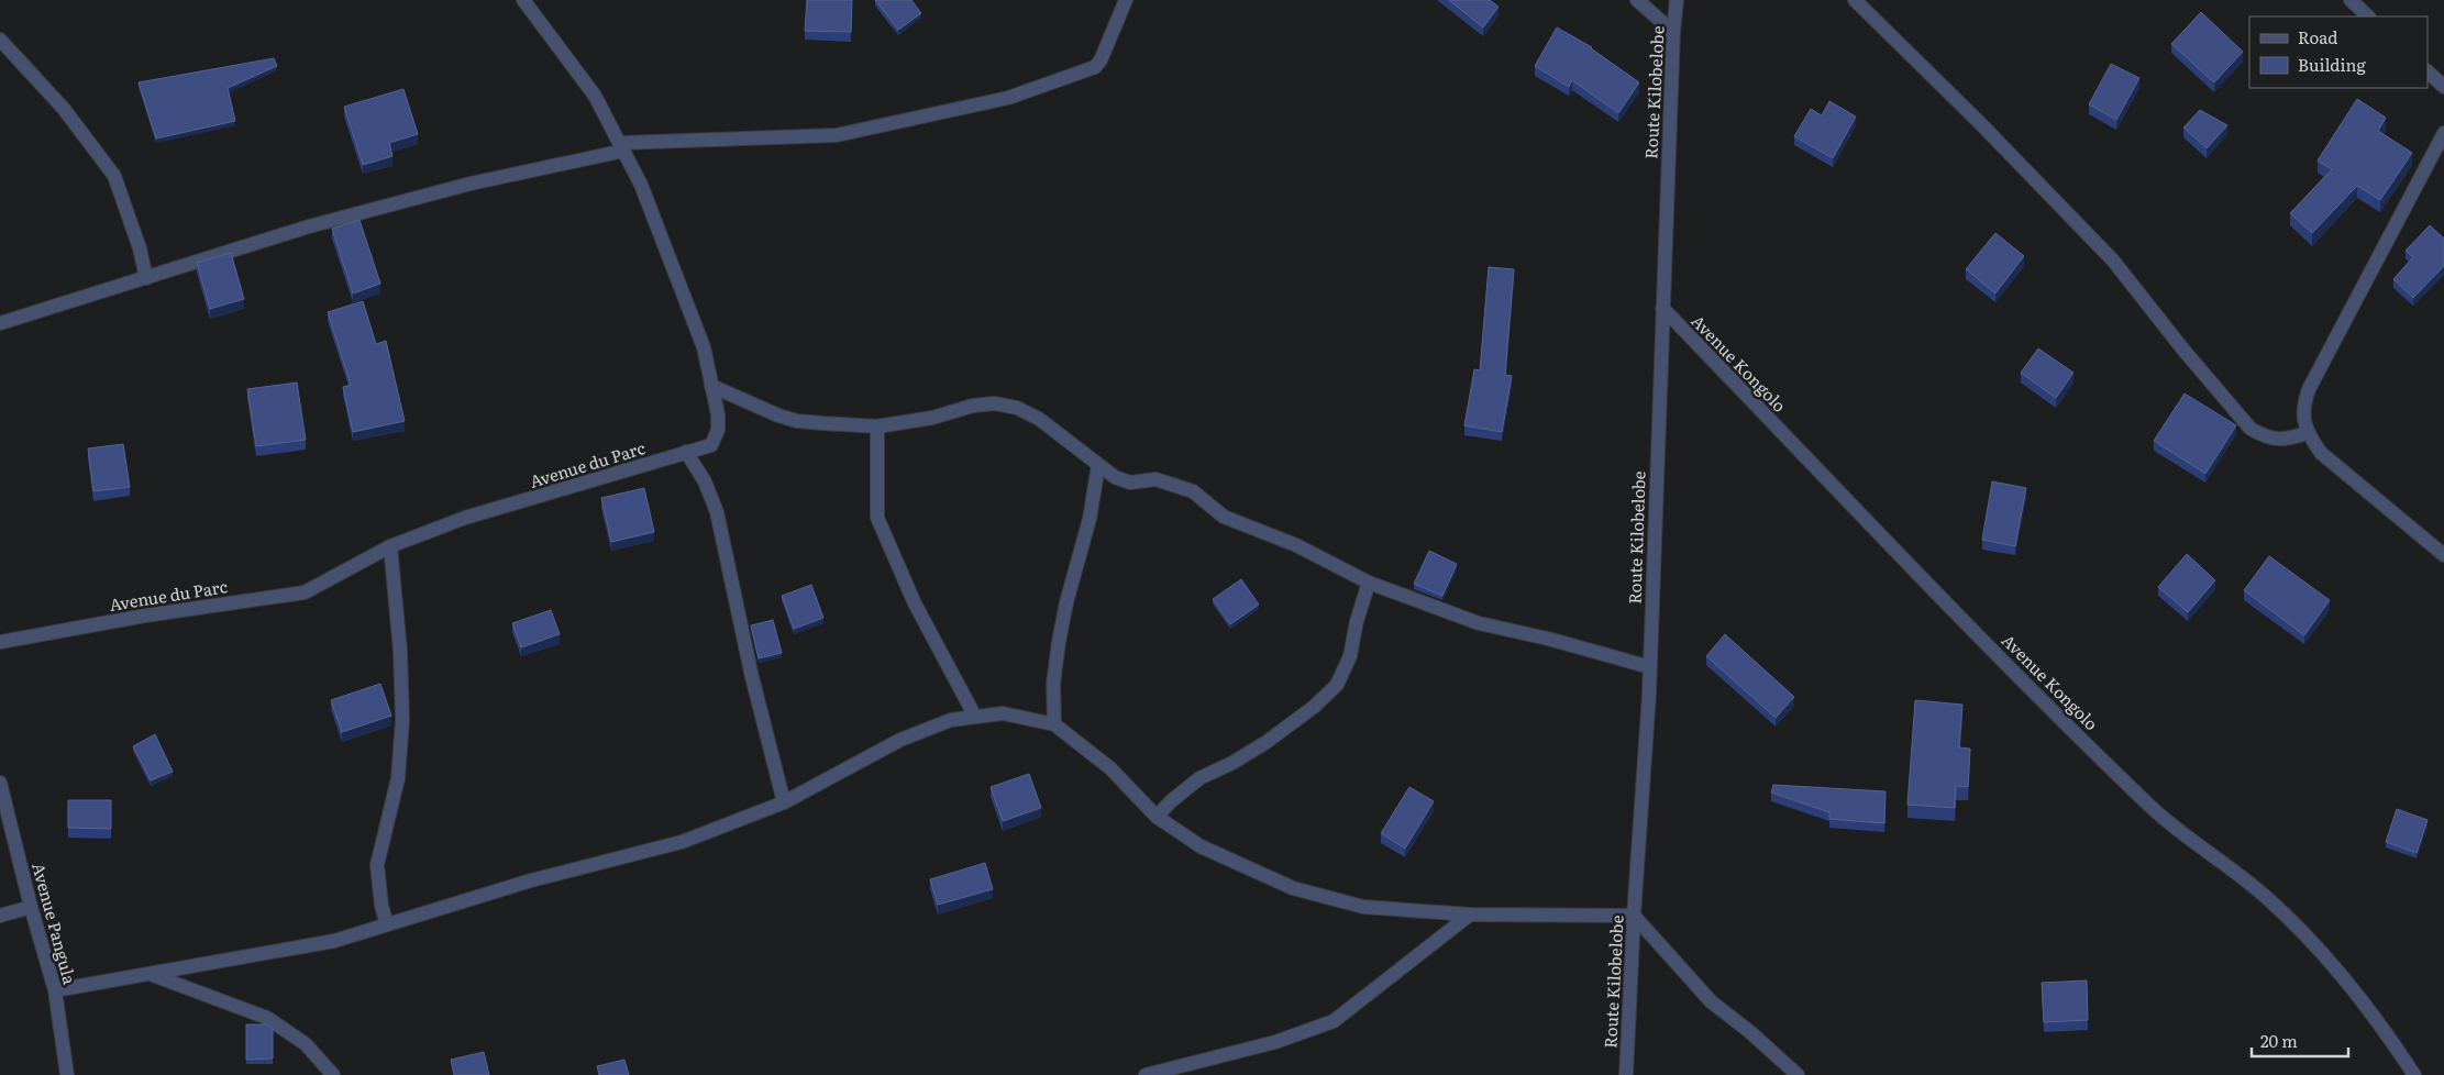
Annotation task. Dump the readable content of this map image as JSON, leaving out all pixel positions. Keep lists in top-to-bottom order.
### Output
{
  "streets": {
    "street": [
      "Route Kilobelobe",
      "Avenue Kongolo",
      "Avenue du Parc",
      "Avenue Pangula"
    ]
  },
  "crossings": [
    ["Route Kilobelobe", "Avenue Kongolo"]
  ],
  "legend": ["Road", "Building"],
  "scale_bar": "20 m"
}
